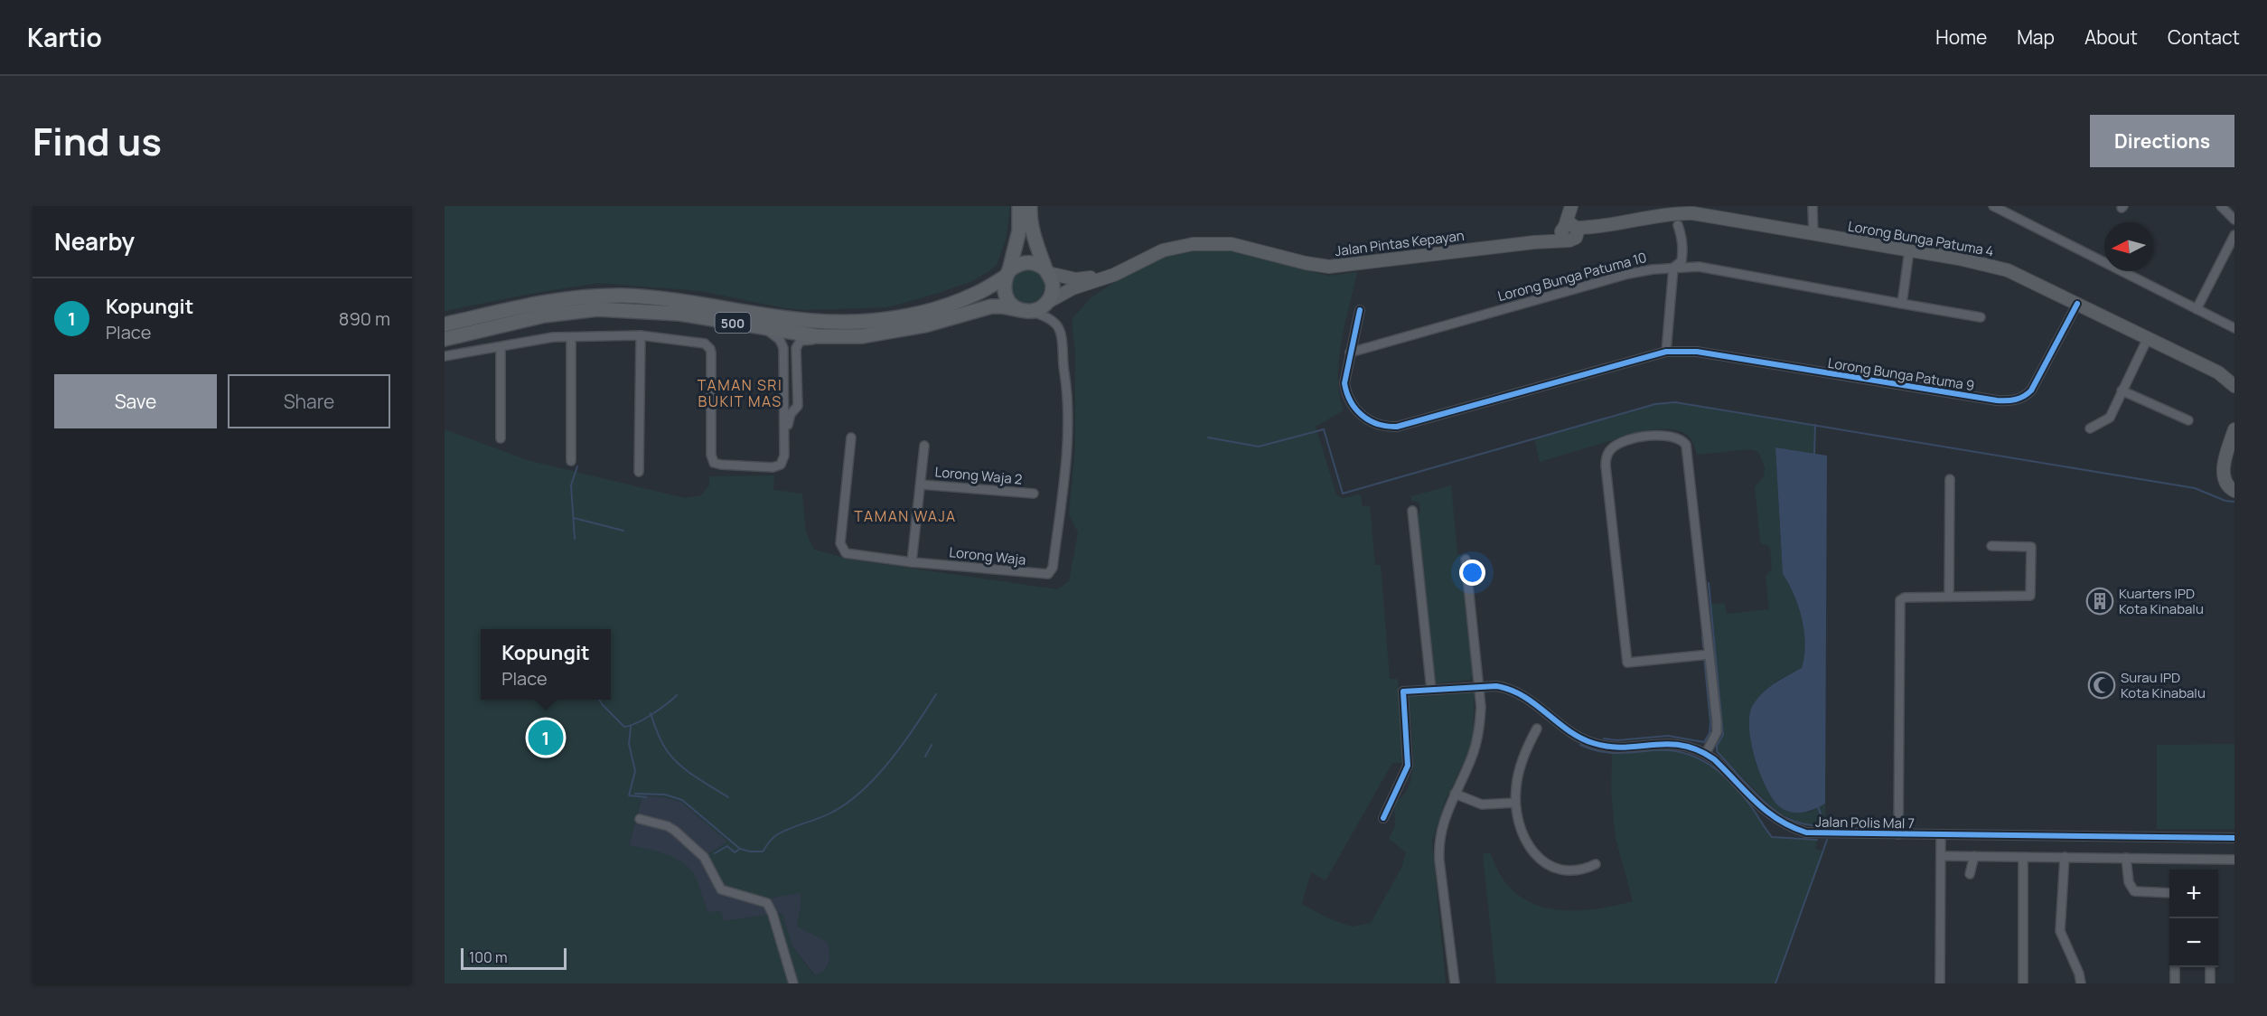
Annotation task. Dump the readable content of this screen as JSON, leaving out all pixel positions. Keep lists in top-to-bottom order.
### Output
{
  "streets": {
    "main road": ["500"],
    "street": [
      "Lorong Bunga Patuma 4",
      "Jalan Pintas Kepayan",
      "Lorong Bunga Patuma 10",
      "Lorong Bunga Patuma 9",
      "Lorong Waja 2",
      "Lorong Waja",
      "Jalan Polis Mal 7"
    ]
  },
  "crossings": [
    ["Lorong Bunga Patuma 4", "Jalan Pintas Kepayan"],
    ["Lorong Bunga Patuma 4", "Lorong Bunga Patuma 9"],
    ["Jalan Pintas Kepayan", "500"],
    ["Jalan Pintas Kepayan", "Lorong Waja"],
    ["Lorong Bunga Patuma 10", "Lorong Bunga Patuma 9"],
    ["500", "Lorong Waja"]
  ],
  "districts": ["TAMAN SRI BUKIT MAS", "TAMAN WAJA"],
  "places": {
    "building": ["Kuarters IPD Kota Kinabalu"],
    "mosque": ["Surau IPD Kota Kinabalu"]
  },
  "scale_bar": "100 m",
  "north": "left",
  "page": {
    "header": "Kartio",
    "nav": [
      "Home",
      "Map",
      "About",
      "Contact"
    ],
    "title": "Find us",
    "buttons": [
      "Directions",
      ["Save", "Share"]
    ],
    "heading": "Nearby",
    "list": [
      {
        "mark": "1",
        "name": "Kopungit",
        "note": "Place",
        "value": "890 m"
      }
    ],
    "popup": ["Kopungit", "Place"],
    "pins": "1",
    "map_buttons": ["+", "−"],
    "scale": "100 m"
  }
}
